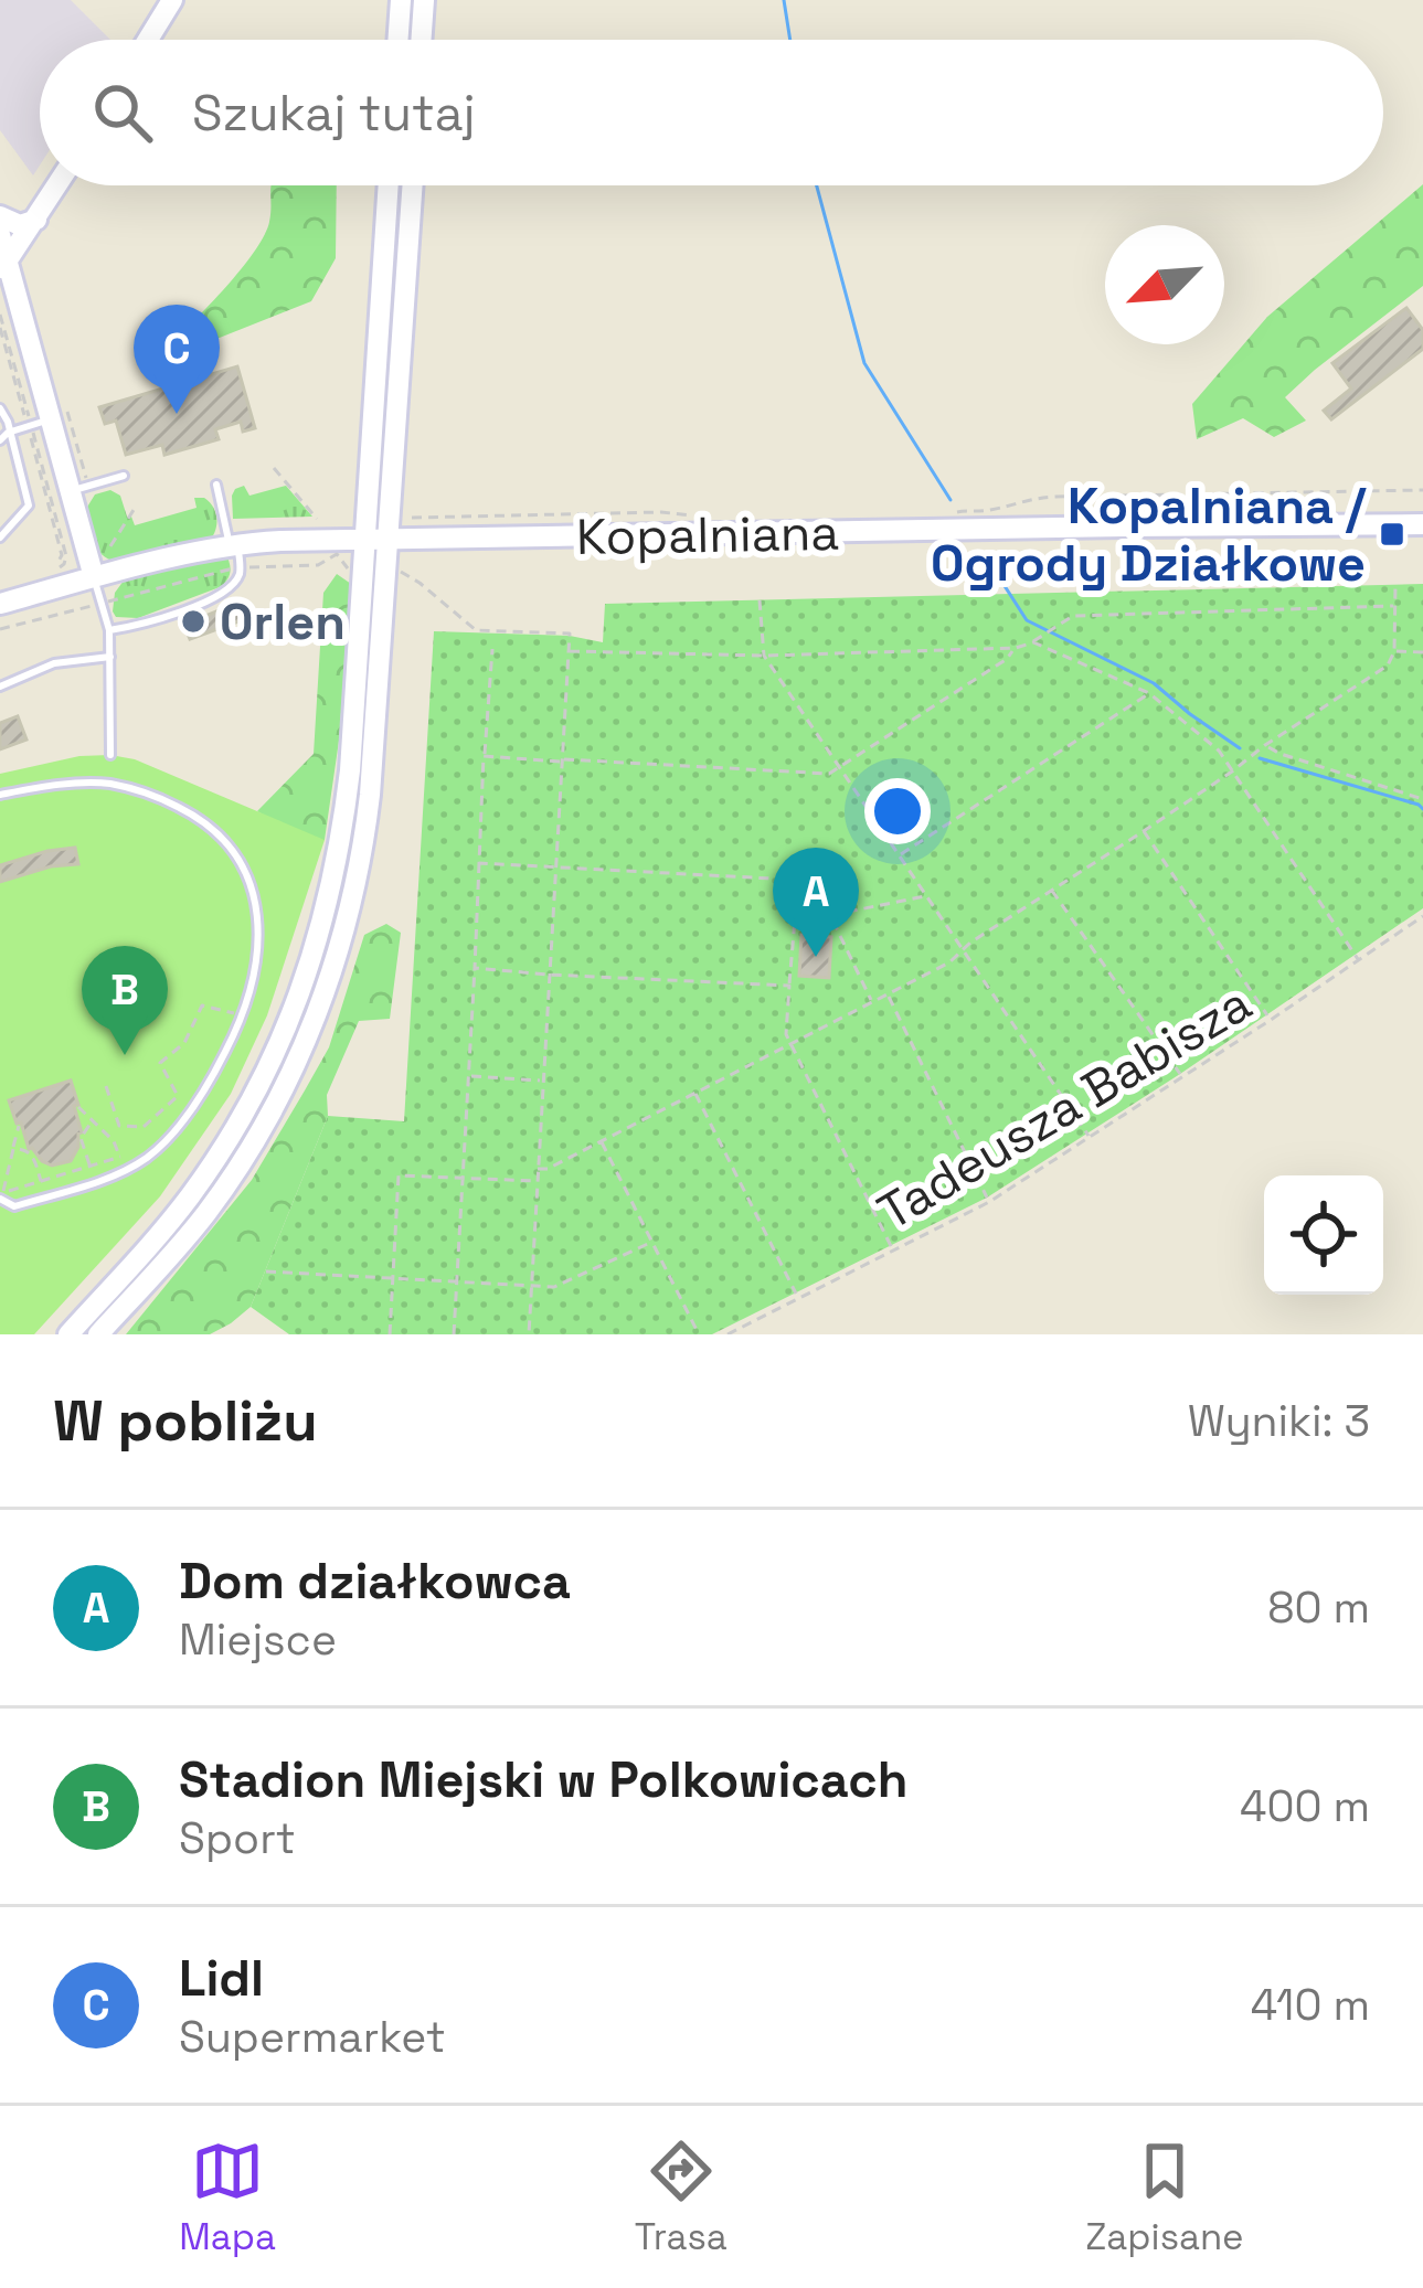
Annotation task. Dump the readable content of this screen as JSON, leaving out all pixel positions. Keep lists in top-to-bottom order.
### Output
{
  "streets": {
    "main road": ["Kopalniana"],
    "path": ["Tadeusza Babisza"]
  },
  "places": {
    "transit": ["Kopalniana / Ogrody Działkowe"],
    "other": ["Orlen"]
  },
  "north": "bottom left",
  "page": {
    "search": "Szukaj tutaj",
    "pins": ["C", "A", "B"],
    "heading": ["W pobliżu", "Wyniki: 3"],
    "list": [
      {
        "mark": "A",
        "name": "Dom działkowca",
        "note": "Miejsce",
        "value": "80 m"
      },
      {
        "mark": "B",
        "name": "Stadion Miejski w Polkowicach",
        "note": "Sport",
        "value": "400 m"
      },
      {
        "mark": "C",
        "name": "Lidl",
        "note": "Supermarket",
        "value": "410 m"
      }
    ],
    "nav": ["Mapa", "Trasa", "Zapisane"]
  }
}
